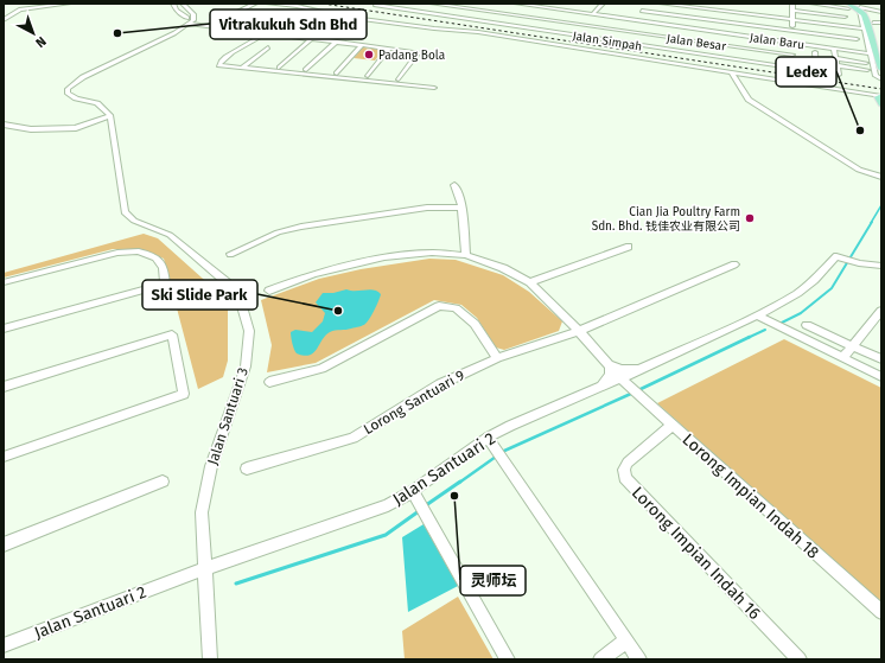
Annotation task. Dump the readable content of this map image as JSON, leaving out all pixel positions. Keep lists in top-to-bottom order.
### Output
{
  "streets": {
    "street": [
      "Jalan Simpah",
      "Jalan Baru",
      "Jalan Besar",
      "Lorong Santuari 9",
      "Jalan Santuari 3",
      "Jalan Santuari 2",
      "Lorong Impian Indah 18",
      "Lorong Impian Indah 16"
    ]
  },
  "crossings": [
    ["Lorong Santuari 9", "Lorong Impian Indah 18"],
    ["Jalan Santuari 3", "Jalan Santuari 2"],
    ["Jalan Santuari 2", "Lorong Impian Indah 18"],
    ["Lorong Impian Indah 18", "Lorong Impian Indah 16"]
  ],
  "places": [
    "Vitrakukuh Sdn Bhd",
    "Padang Bola",
    "Ledex",
    "Cian Jia Poultry Farm Sdn. Bhd. 钱佳农业有限公司",
    "Ski Slide Park",
    "灵师坛"
  ],
  "north": "bottom right"
}
